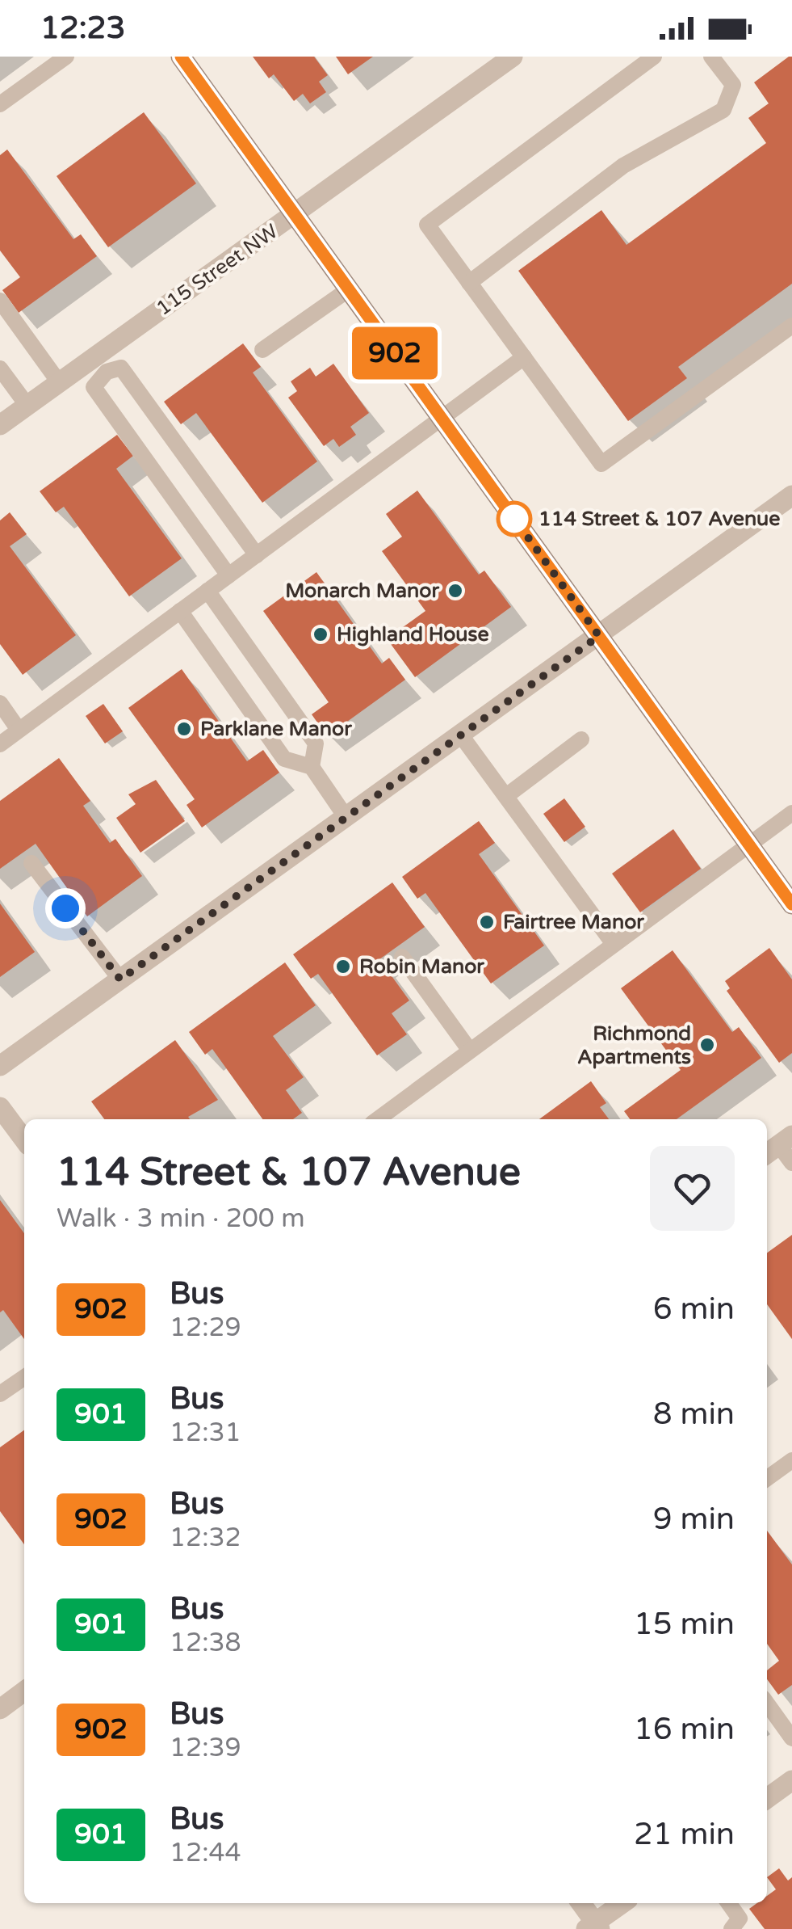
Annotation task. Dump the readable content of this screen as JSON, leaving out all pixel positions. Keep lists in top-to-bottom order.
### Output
{
  "streets": {
    "street": ["115 Street NW"]
  },
  "places": [
    "114 Street & 107 Avenue",
    "Monarch Manor",
    "Highland House",
    "Parklane Manor",
    "Fairtree Manor",
    "Robin Manor",
    "Richmond Apartments"
  ],
  "lines": ["bus line 902"],
  "page": {
    "status": "12:23",
    "on_map": "902",
    "heading": ["114 Street & 107 Avenue", "Walk · 3 min · 200 m"],
    "list": [
      {
        "mark": "902",
        "name": "Bus",
        "note": "12:29",
        "value": "6 min"
      },
      {
        "mark": "901",
        "name": "Bus",
        "note": "12:31",
        "value": "8 min"
      },
      {
        "mark": "902",
        "name": "Bus",
        "note": "12:32",
        "value": "9 min"
      },
      {
        "mark": "901",
        "name": "Bus",
        "note": "12:38",
        "value": "15 min"
      },
      {
        "mark": "902",
        "name": "Bus",
        "note": "12:39",
        "value": "16 min"
      },
      {
        "mark": "901",
        "name": "Bus",
        "note": "12:44",
        "value": "21 min"
      }
    ]
  }
}
